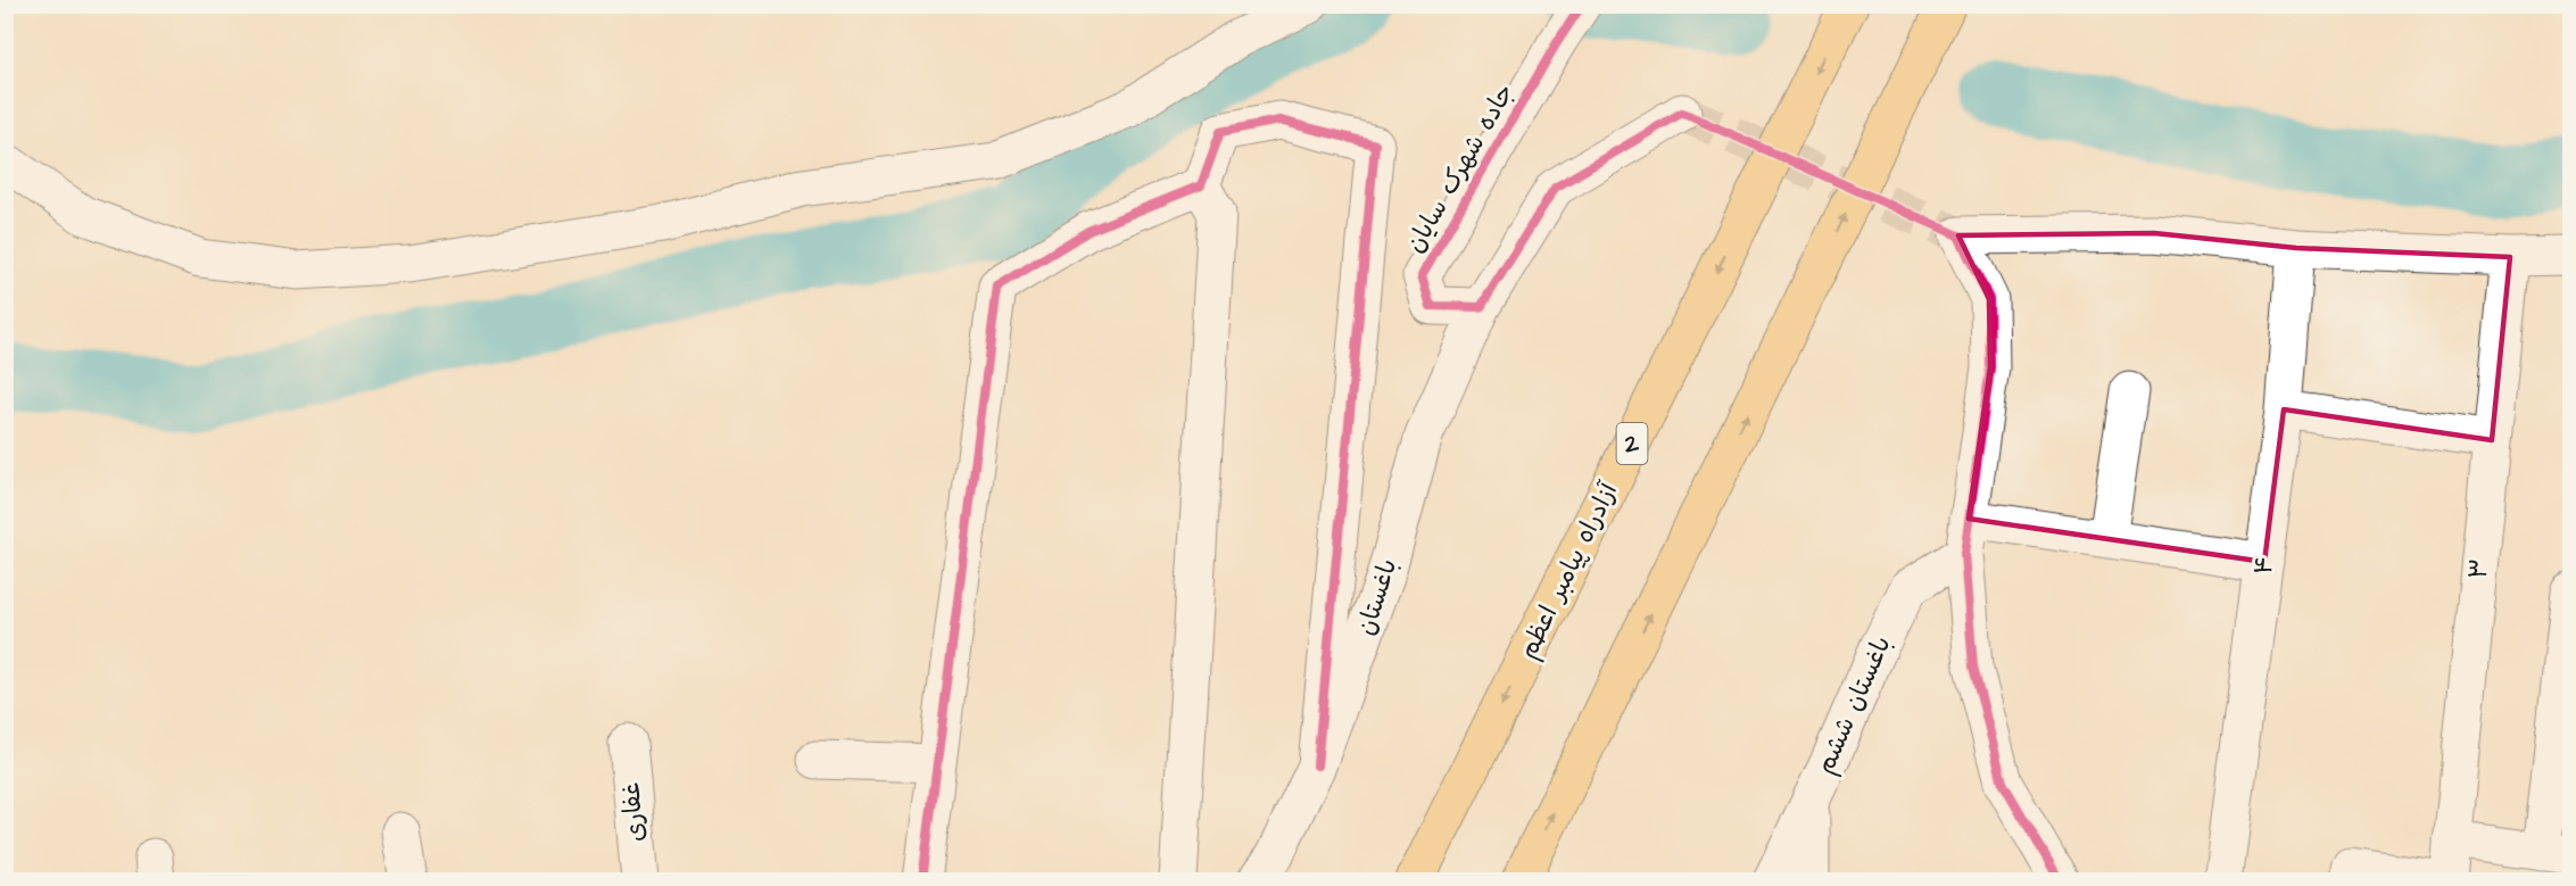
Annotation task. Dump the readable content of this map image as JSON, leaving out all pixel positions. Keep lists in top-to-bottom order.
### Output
{
  "streets": {
    "highway": ["2", "آزادراه پیامبر اعظم"],
    "street": [
      "جاده شهرک سایان",
      "۴",
      "۳",
      "باغستان",
      "باغستان ششم",
      "غفاری"
    ]
  },
  "crossings": [
    ["جاده شهرک سایان", "باغستان"]
  ]
}
